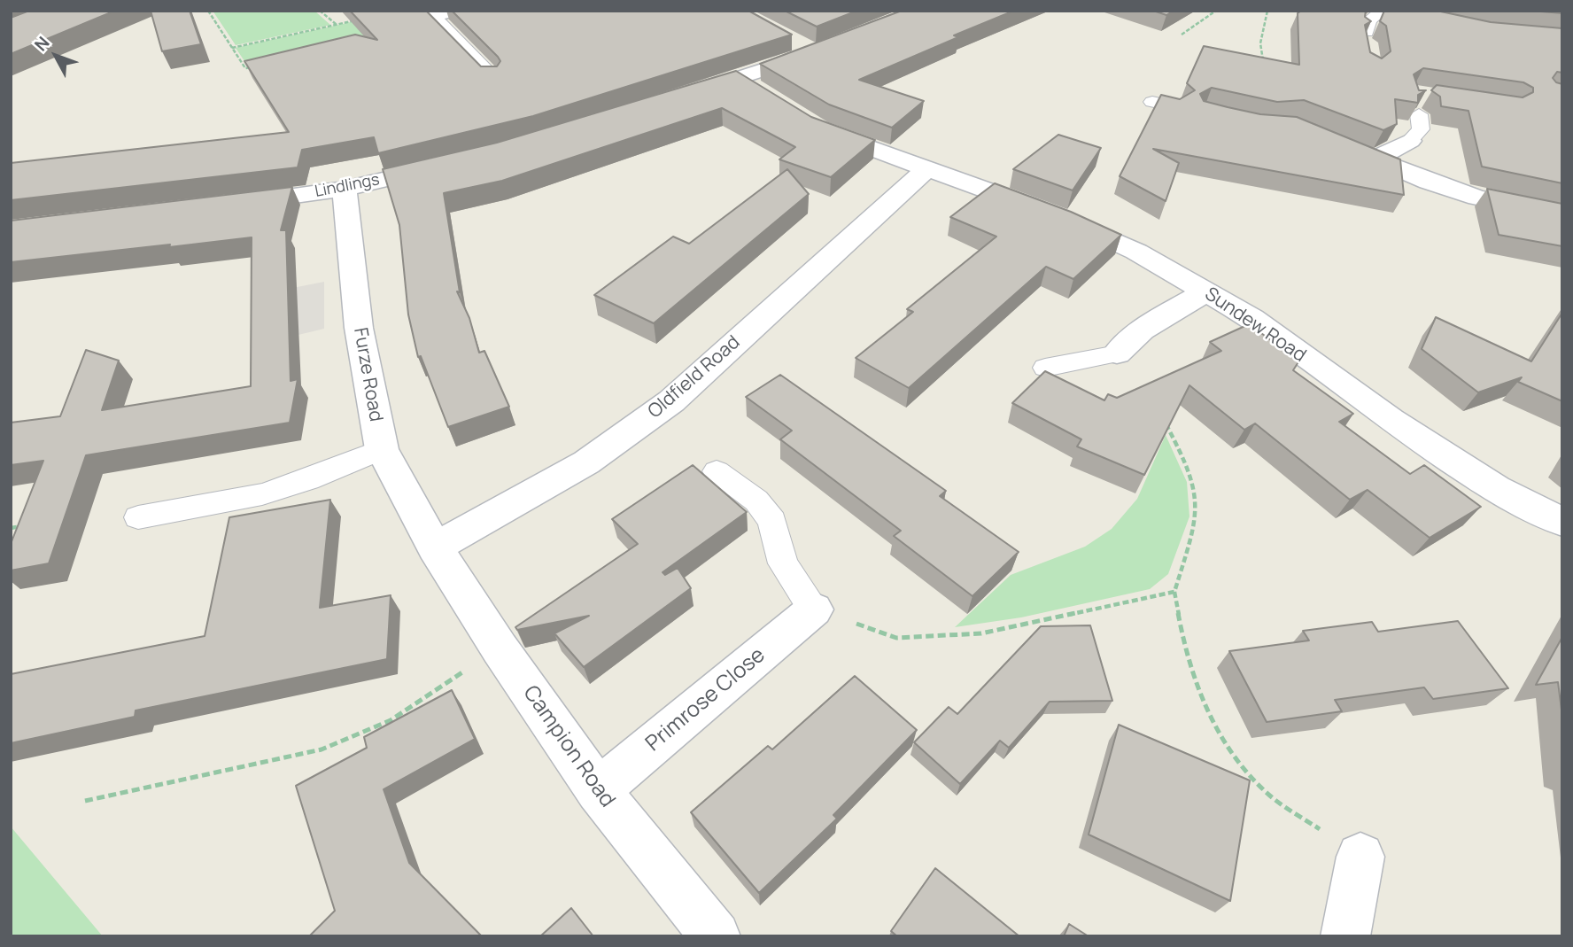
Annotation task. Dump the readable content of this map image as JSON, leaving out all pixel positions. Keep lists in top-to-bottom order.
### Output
{
  "streets": {
    "street": [
      "Lindlings",
      "Sundew Road",
      "Furze Road",
      "Oldfield Road",
      "Primrose Close",
      "Campion Road"
    ]
  },
  "crossings": [
    ["Lindlings", "Furze Road"],
    ["Sundew Road", "Oldfield Road"],
    ["Furze Road", "Oldfield Road"],
    ["Furze Road", "Campion Road"],
    ["Oldfield Road", "Campion Road"],
    ["Primrose Close", "Campion Road"]
  ],
  "north": "top left"
}
